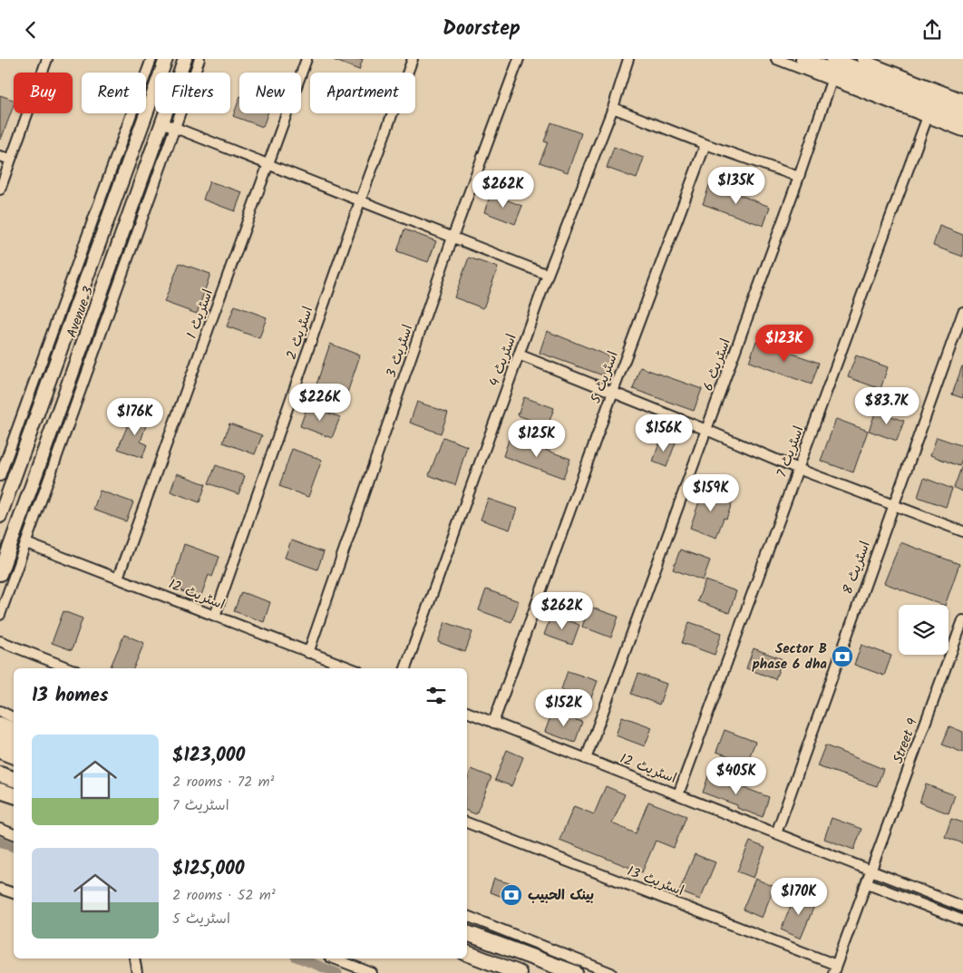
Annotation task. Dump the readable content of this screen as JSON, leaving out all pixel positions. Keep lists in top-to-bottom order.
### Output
{
  "streets": {
    "main road": ["Avenue 3"],
    "street": [
      "اسٹریٹ 1",
      "اسٹریٹ 2",
      "اسٹریٹ 3",
      "اسٹریٹ 4",
      "اسٹریٹ 6",
      "اسٹریٹ 5",
      "اسٹریٹ 7",
      "اسٹریٹ 8",
      "اسٹریٹ 12",
      "Street 9",
      "اسٹریٹ 13"
    ]
  },
  "crossings": [
    ["اسٹریٹ 1", "اسٹریٹ 12"],
    ["اسٹریٹ 2", "اسٹریٹ 12"],
    ["اسٹریٹ 3", "اسٹریٹ 12"],
    ["اسٹریٹ 6", "اسٹریٹ 12"],
    ["اسٹریٹ 5", "اسٹریٹ 12"],
    ["اسٹریٹ 7", "اسٹریٹ 12"],
    ["اسٹریٹ 8", "اسٹریٹ 12"],
    ["اسٹریٹ 12", "Street 9"],
    ["Street 9", "اسٹریٹ 13"]
  ],
  "places": {
    "bank": ["Sector B phase 6 dha", "بينک الحبيب"]
  },
  "page": {
    "header": "Doorstep",
    "chip": [
      "Buy",
      "Rent",
      "Filters",
      "New",
      "Apartment"
    ],
    "price": [
      "$135K",
      "$262K",
      "$123K",
      "$226K",
      "$83.7K",
      "$176K",
      "$156K",
      "$125K",
      "$159K",
      "$262K",
      "$152K",
      "$405K",
      "$170K"
    ],
    "heading": "13 homes",
    "list": [
      {
        "name": "$123,000",
        "note": "2 rooms · 72 m² · اسٹریٹ 7"
      },
      {
        "name": "$125,000",
        "note": "2 rooms · 52 m² · اسٹریٹ 5"
      }
    ]
  }
}
